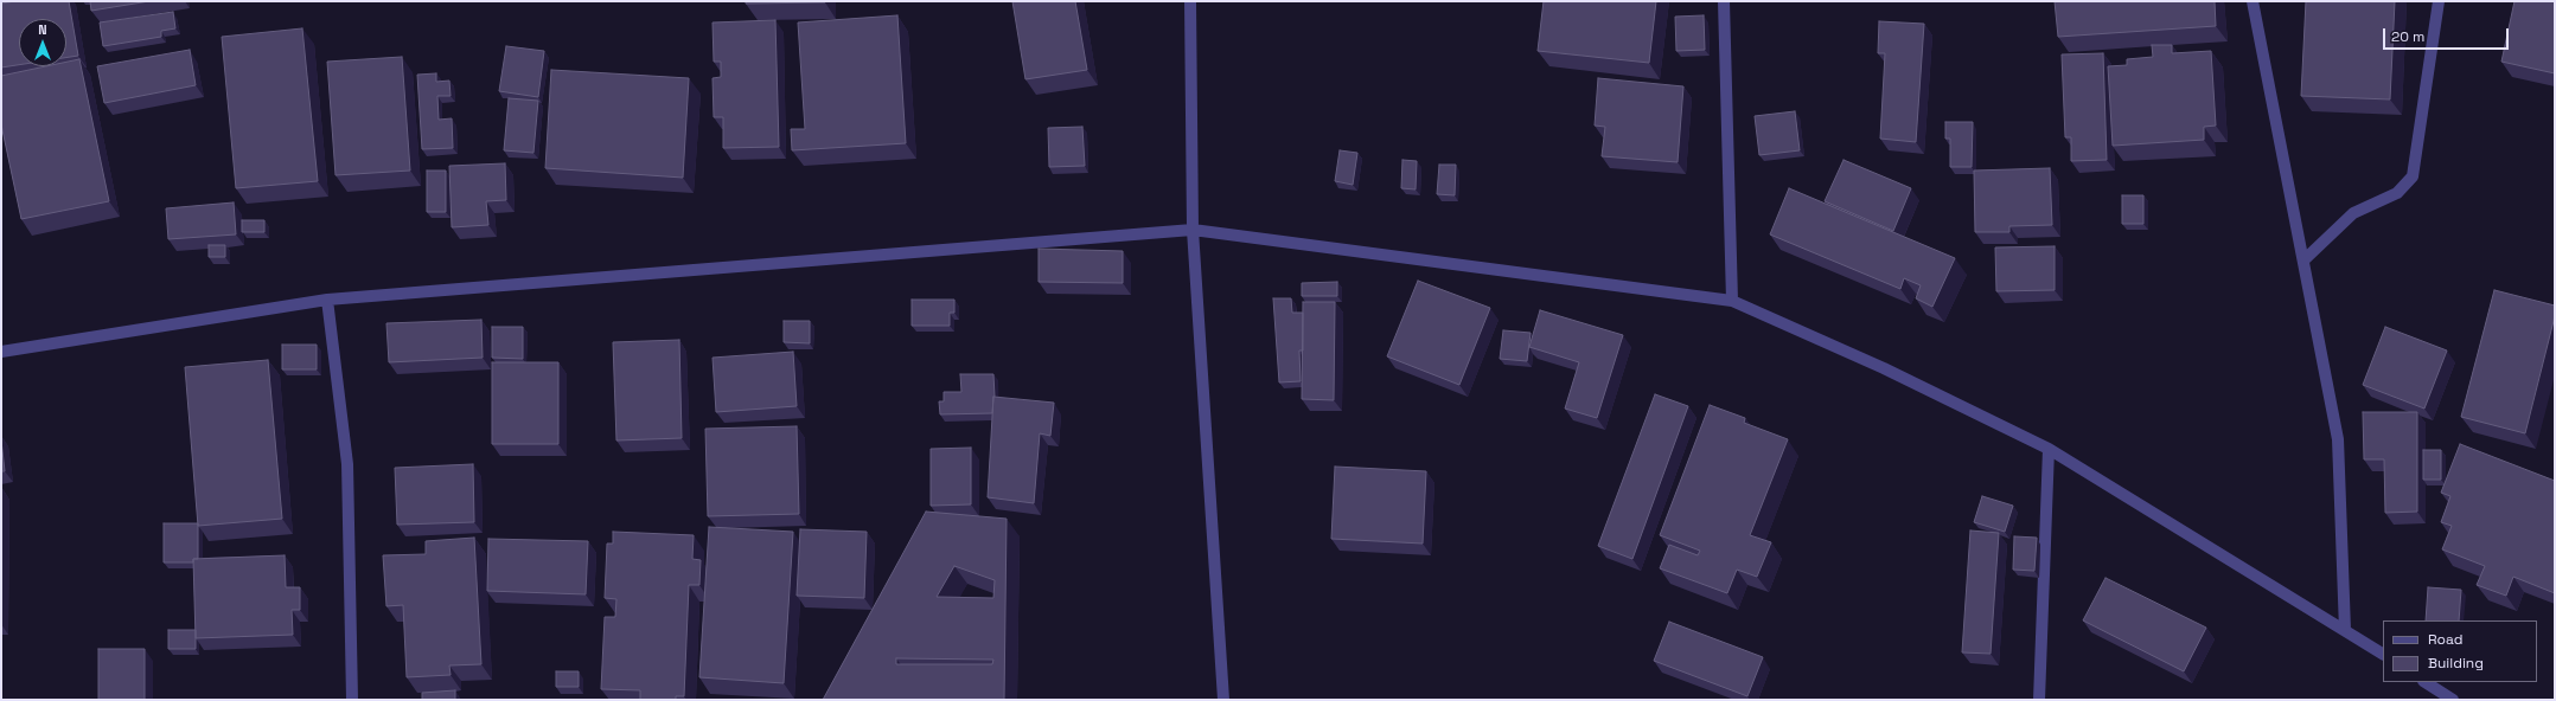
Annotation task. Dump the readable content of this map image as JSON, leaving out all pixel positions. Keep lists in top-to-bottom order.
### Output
{
  "legend": ["Road", "Building"],
  "scale_bar": "20 m",
  "north": "top"
}
